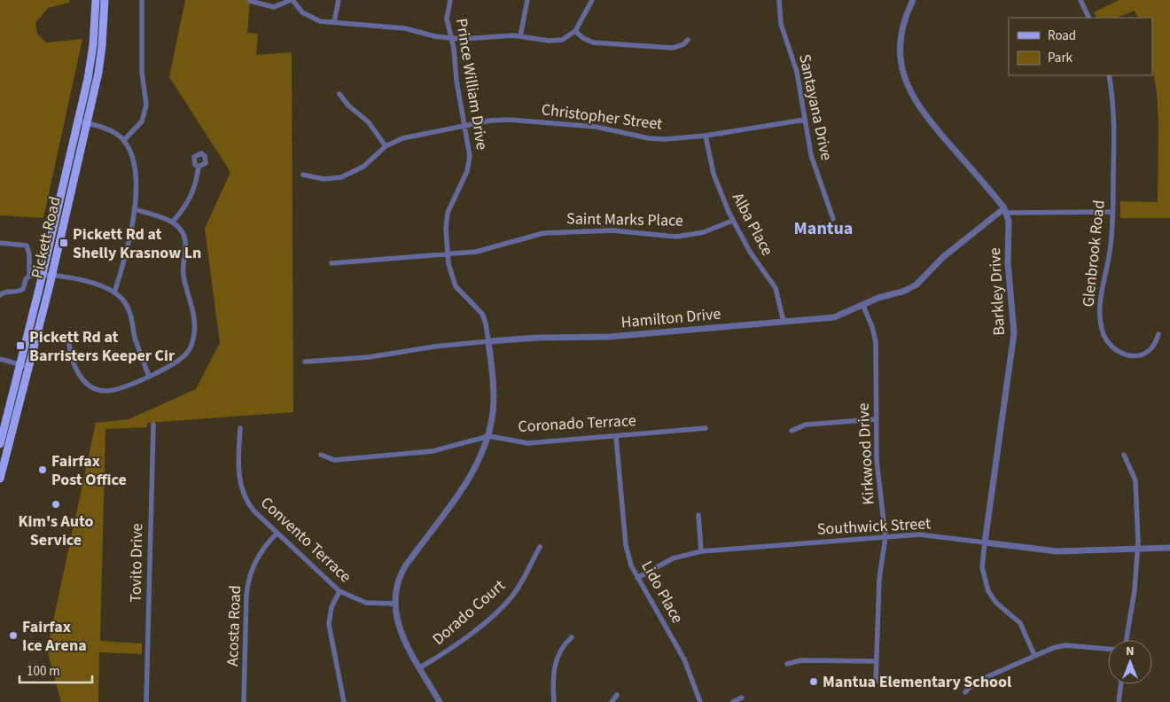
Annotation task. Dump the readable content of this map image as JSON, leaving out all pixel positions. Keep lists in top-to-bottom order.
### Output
{
  "streets": {
    "main road": ["Pickett Road"],
    "street": [
      "Prince William Drive",
      "Santayana Drive",
      "Christopher Street",
      "Saint Marks Place",
      "Alba Place",
      "Glenbrook Road",
      "Barkley Drive",
      "Hamilton Drive",
      "Coronado Terrace",
      "Kirkwood Drive",
      "Southwick Street",
      "Convento Terrace",
      "Tovito Drive",
      "Lido Place",
      "Dorado Court",
      "Acosta Road"
    ]
  },
  "crossings": [
    ["Prince William Drive", "Christopher Street"],
    ["Prince William Drive", "Saint Marks Place"],
    ["Prince William Drive", "Hamilton Drive"],
    ["Prince William Drive", "Coronado Terrace"],
    ["Prince William Drive", "Convento Terrace"],
    ["Prince William Drive", "Dorado Court"],
    ["Santayana Drive", "Christopher Street"],
    ["Christopher Street", "Alba Place"],
    ["Saint Marks Place", "Alba Place"],
    ["Alba Place", "Hamilton Drive"],
    ["Barkley Drive", "Hamilton Drive"],
    ["Barkley Drive", "Southwick Street"],
    ["Hamilton Drive", "Kirkwood Drive"],
    ["Coronado Terrace", "Lido Place"],
    ["Kirkwood Drive", "Southwick Street"],
    ["Southwick Street", "Lido Place"],
    ["Convento Terrace", "Acosta Road"]
  ],
  "districts": ["Mantua"],
  "places": {
    "transit": ["Pickett Rd at Shelly Krasnow Ln", "Pickett Rd at Barristers Keeper Cir"],
    "other": [
      "Fairfax Post Office",
      "Kim's Auto Service",
      "Fairfax Ice Arena",
      "Mantua Elementary School"
    ]
  },
  "legend": ["Road", "Park"],
  "scale_bar": "100 m",
  "north": "top"
}
